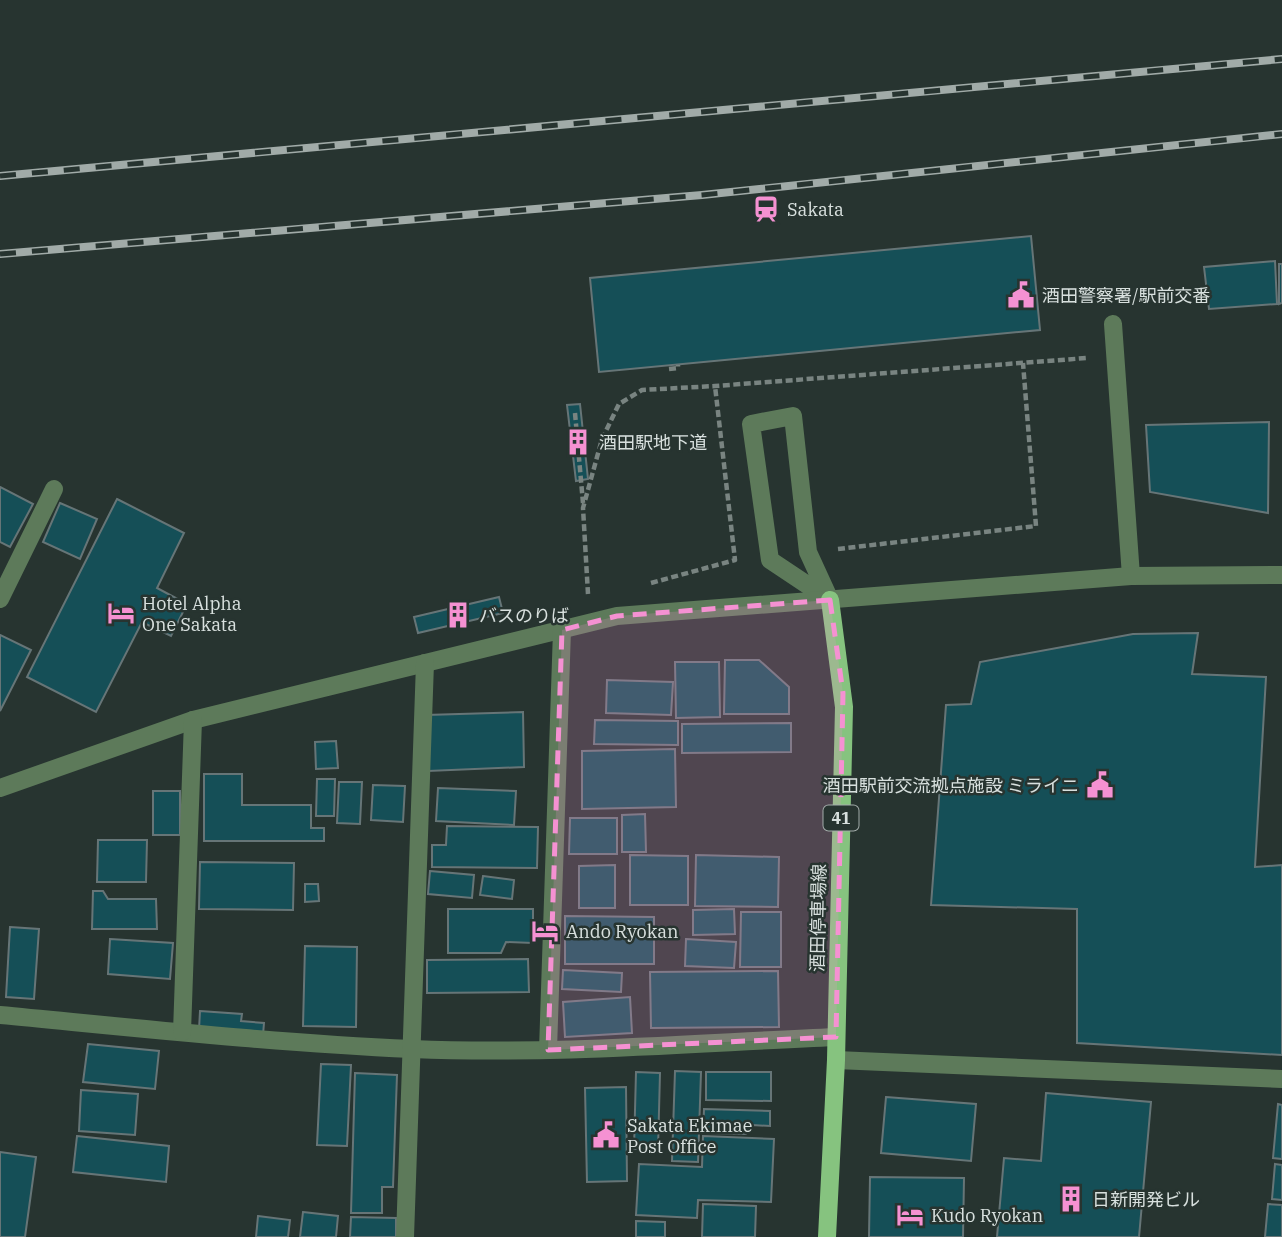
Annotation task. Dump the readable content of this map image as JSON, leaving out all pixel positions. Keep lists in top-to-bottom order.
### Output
{
  "streets": {
    "main road": ["41", "酒田停車場線"]
  },
  "places": {
    "station": ["Sakata"],
    "public building": ["酒田警察署/駅前交番", "酒田駅前交流拠点施設 ミライニ", "Sakata Ekimae Post Office"],
    "building": ["酒田駅地下道", "バスのりば", "日新開発ビル"],
    "hotel": ["Hotel Alpha One Sakata", "Ando Ryokan", "Kudo Ryokan"]
  }
}
